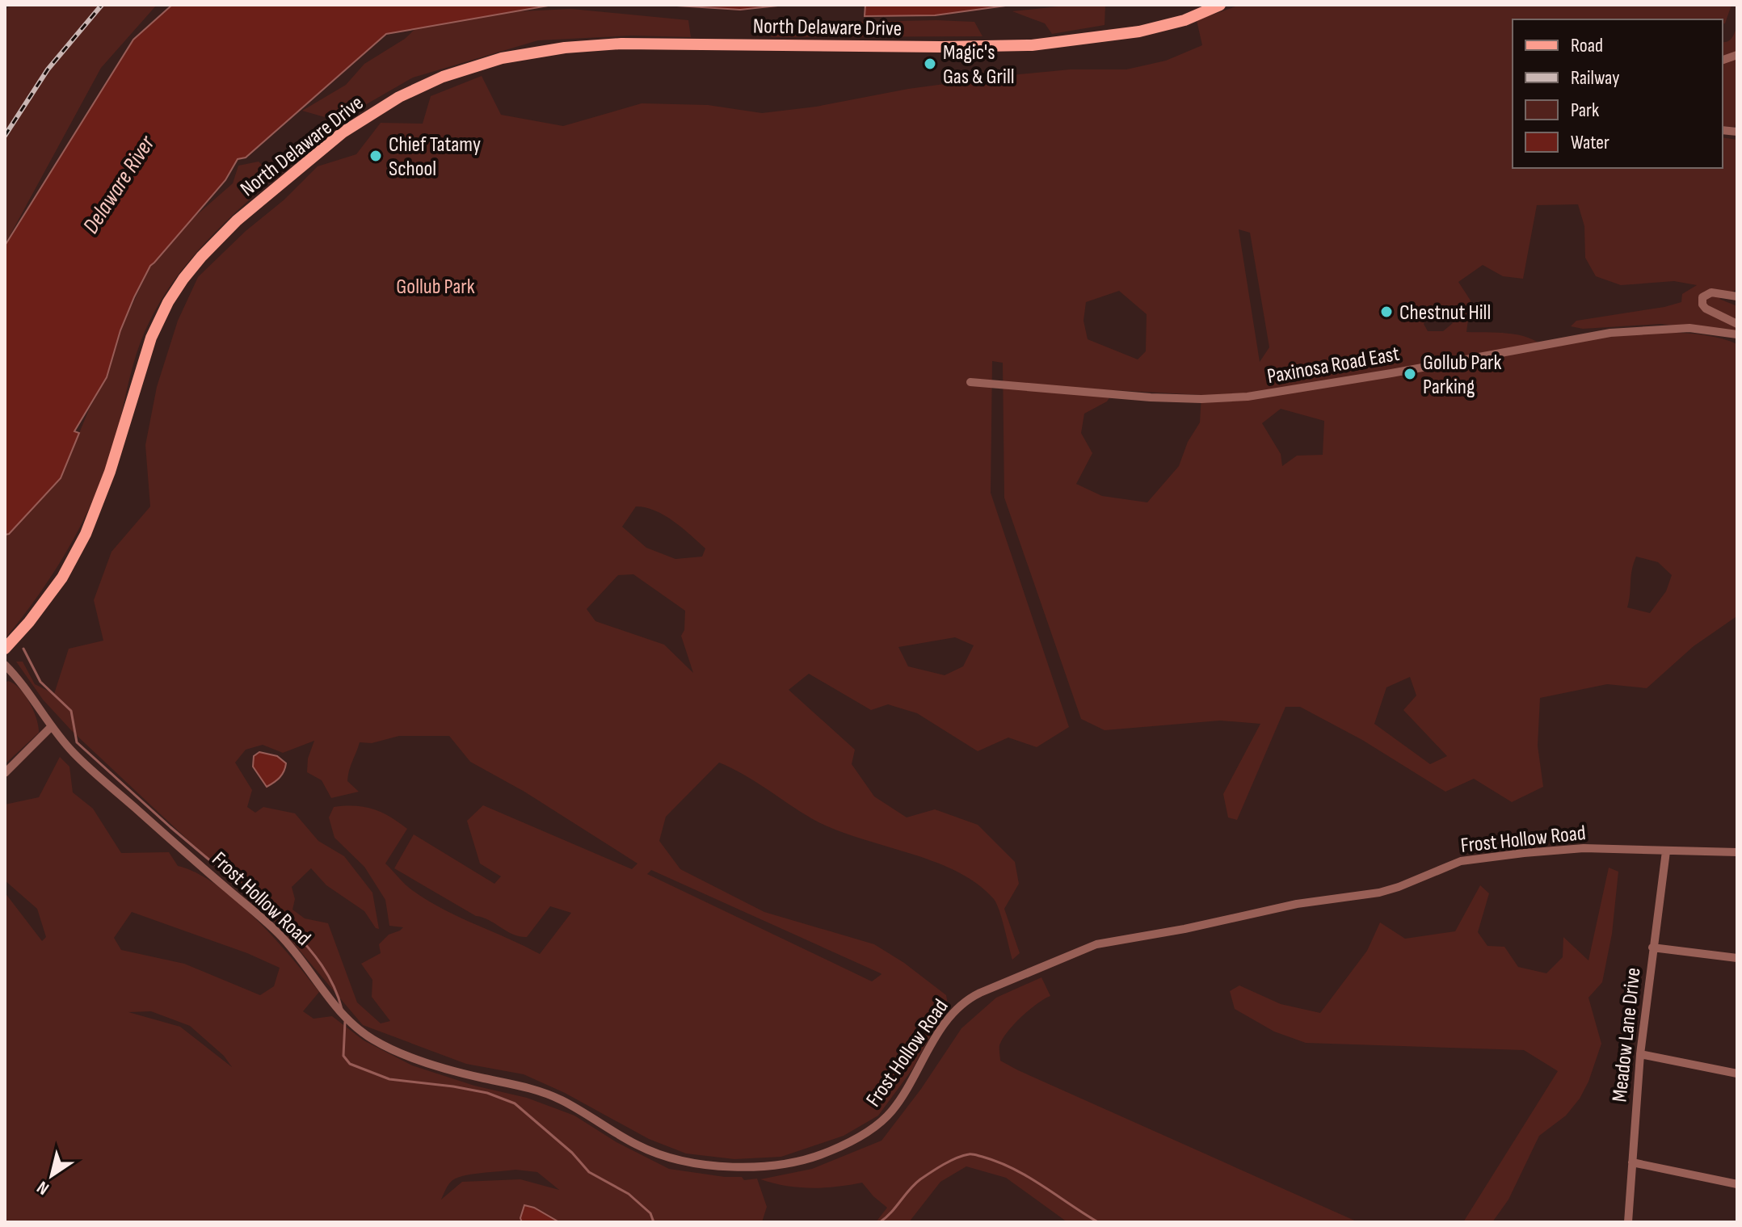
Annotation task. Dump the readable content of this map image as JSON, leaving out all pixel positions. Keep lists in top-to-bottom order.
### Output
{
  "streets": {
    "main road": ["North Delaware Drive"],
    "street": ["Paxinosa Road East", "Frost Hollow Road", "Meadow Lane Drive"]
  },
  "crossings": [
    ["Frost Hollow Road", "Meadow Lane Drive"]
  ],
  "water": ["Delaware River"],
  "parks": ["Gollub Park"],
  "places": [
    "Magic's Gas & Grill",
    "Chief Tatamy School",
    "Chestnut Hill",
    "Gollub Park Parking"
  ],
  "legend": [
    "Road",
    "Railway",
    "Park",
    "Water"
  ],
  "north": "bottom left"
}
